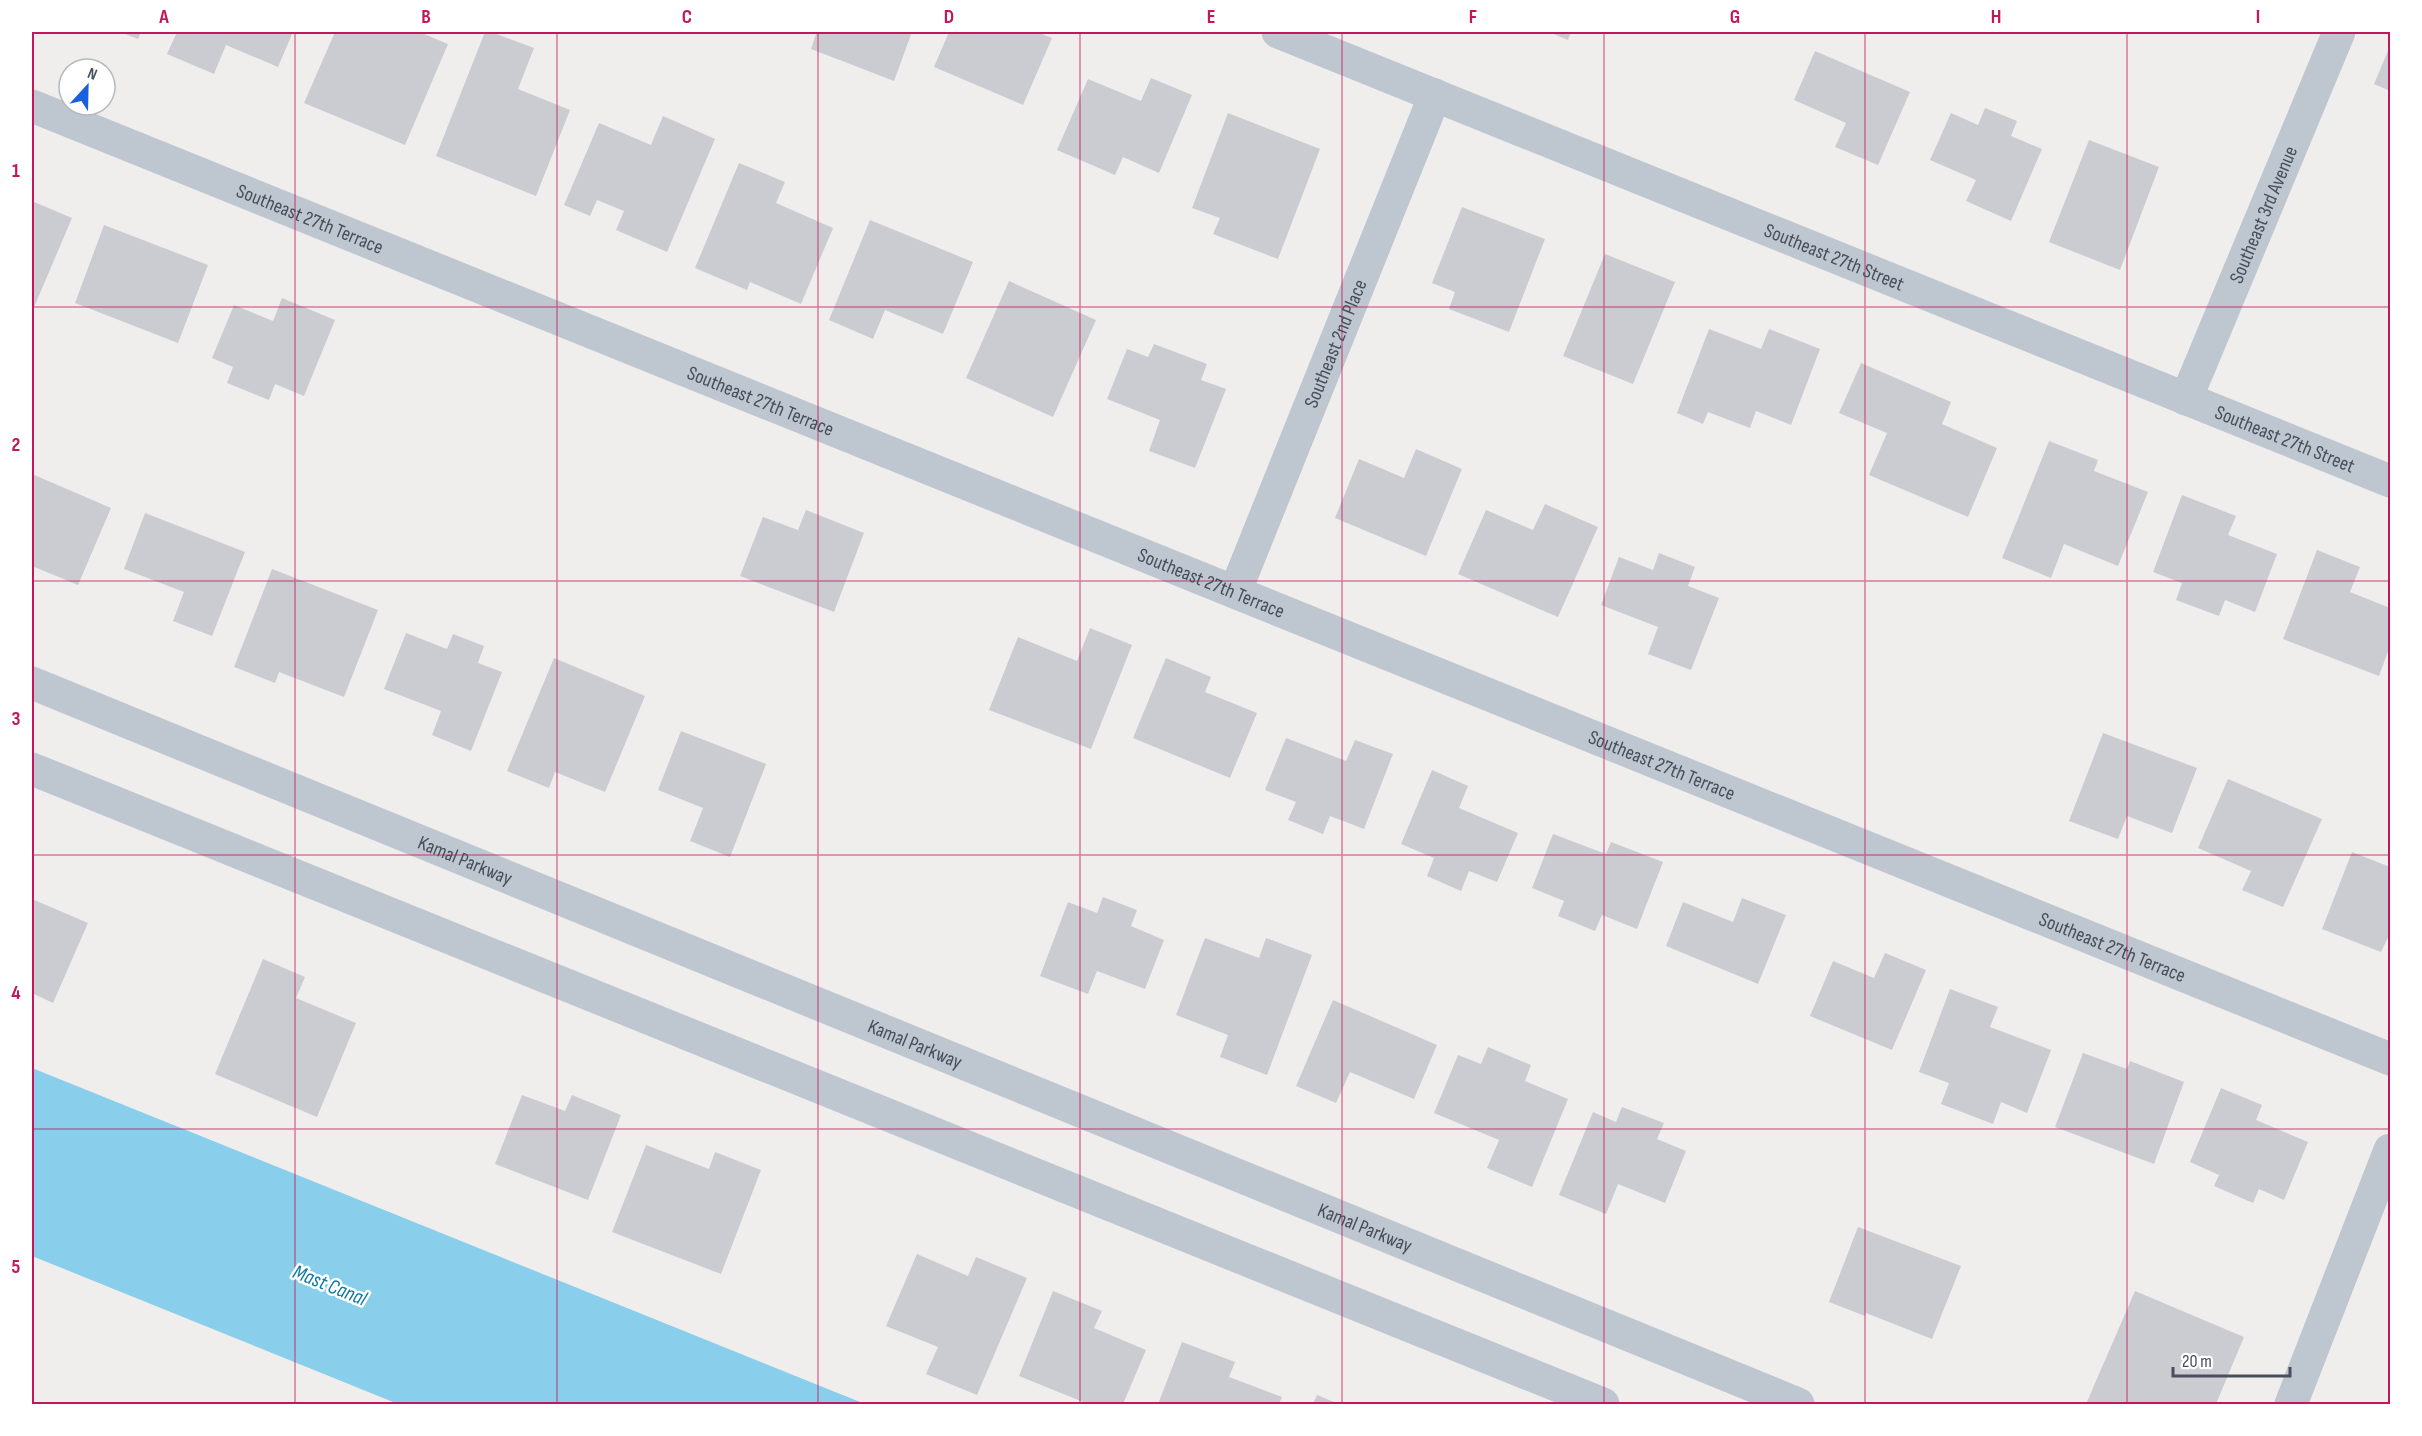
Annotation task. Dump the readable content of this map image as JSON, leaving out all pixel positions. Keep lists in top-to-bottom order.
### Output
{
  "streets": {
    "street": [
      "Southeast 3rd Avenue",
      "Southeast 27th Terrace",
      "Southeast 27th Street",
      "Southeast 2nd Place",
      "Kamal Parkway"
    ]
  },
  "crossings": [
    ["Southeast 3rd Avenue", "Southeast 27th Street"],
    ["Southeast 27th Terrace", "Southeast 2nd Place"],
    ["Southeast 27th Street", "Southeast 2nd Place"]
  ],
  "water": ["Mast Canal"],
  "scale_bar": "20 m",
  "north": "top",
  "grid": {
    "columns": [
      "A",
      "B",
      "C",
      "D",
      "E",
      "F",
      "G",
      "H",
      "I"
    ],
    "rows": [
      "1",
      "2",
      "3",
      "4",
      "5"
    ]
  }
}
